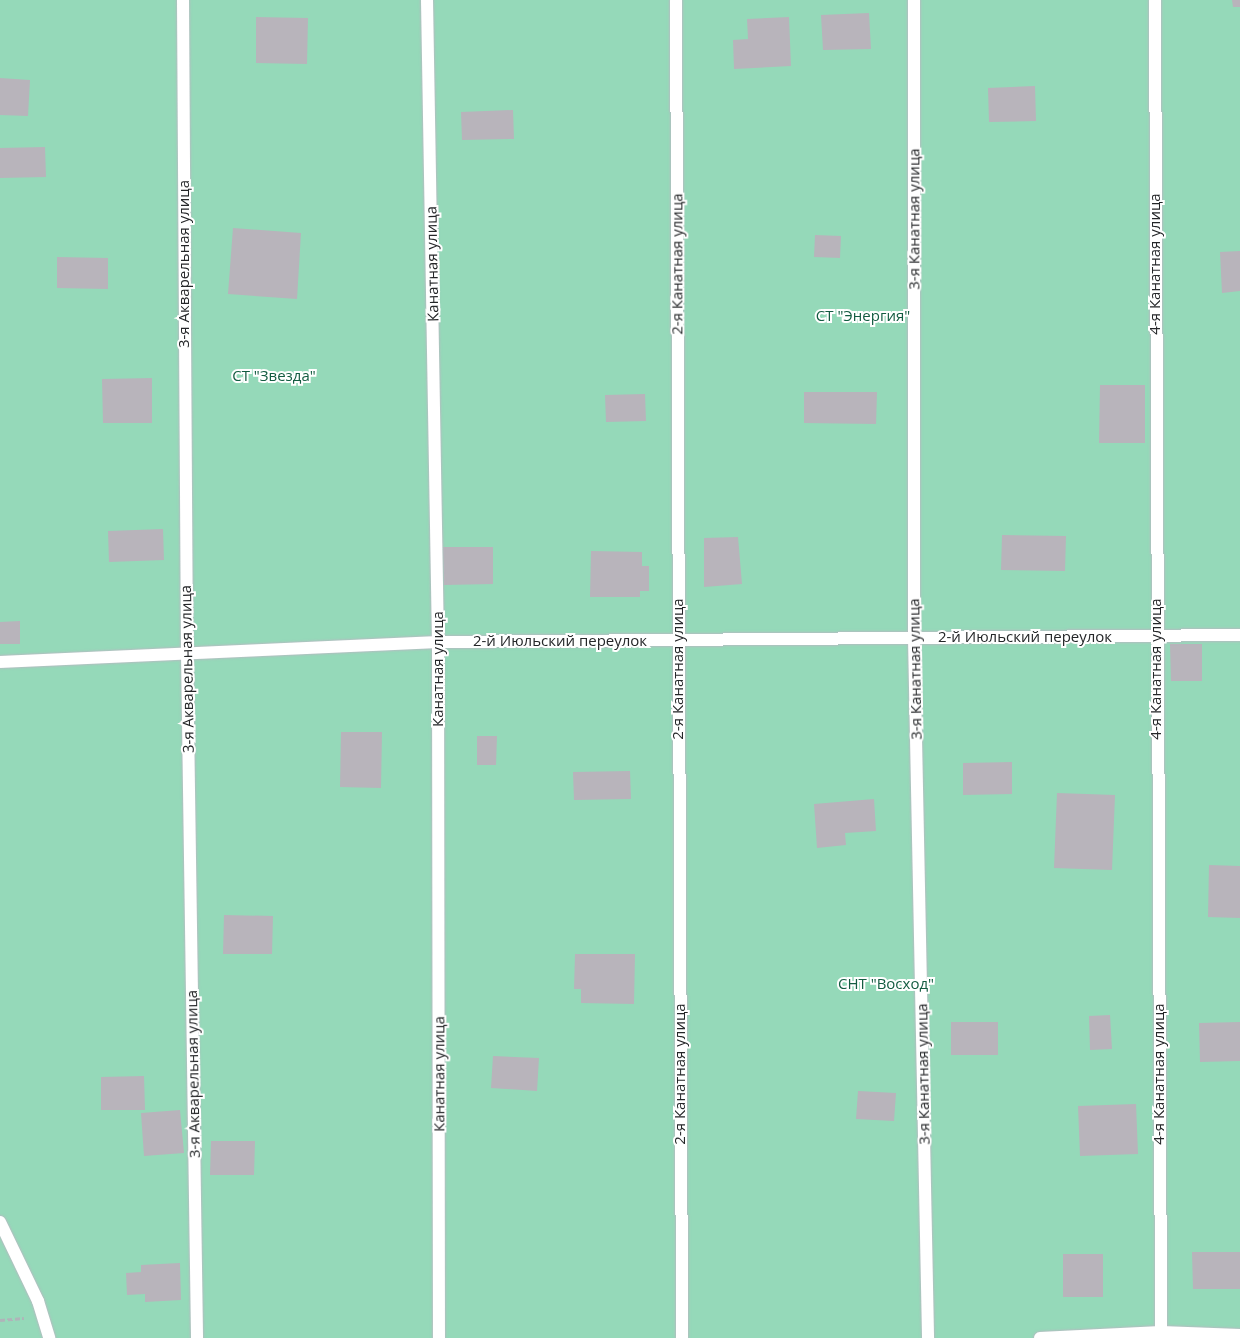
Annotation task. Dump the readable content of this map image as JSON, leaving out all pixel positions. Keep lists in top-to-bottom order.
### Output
{
  "streets": {
    "lane": [
      "3-я Канатная улица",
      "3-я Акварельная улица",
      "Канатная улица",
      "2-я Канатная улица",
      "4-я Канатная улица",
      "2-й Июльский переулок"
    ]
  },
  "crossings": [
    ["3-я Канатная улица", "2-й Июльский переулок"],
    ["3-я Акварельная улица", "2-й Июльский переулок"],
    ["Канатная улица", "2-й Июльский переулок"],
    ["2-я Канатная улица", "2-й Июльский переулок"],
    ["4-я Канатная улица", "2-й Июльский переулок"]
  ],
  "parks": ["СТ \"Энергия\"", "СТ \"Звезда\"", "СНТ \"Восход\""]
}
